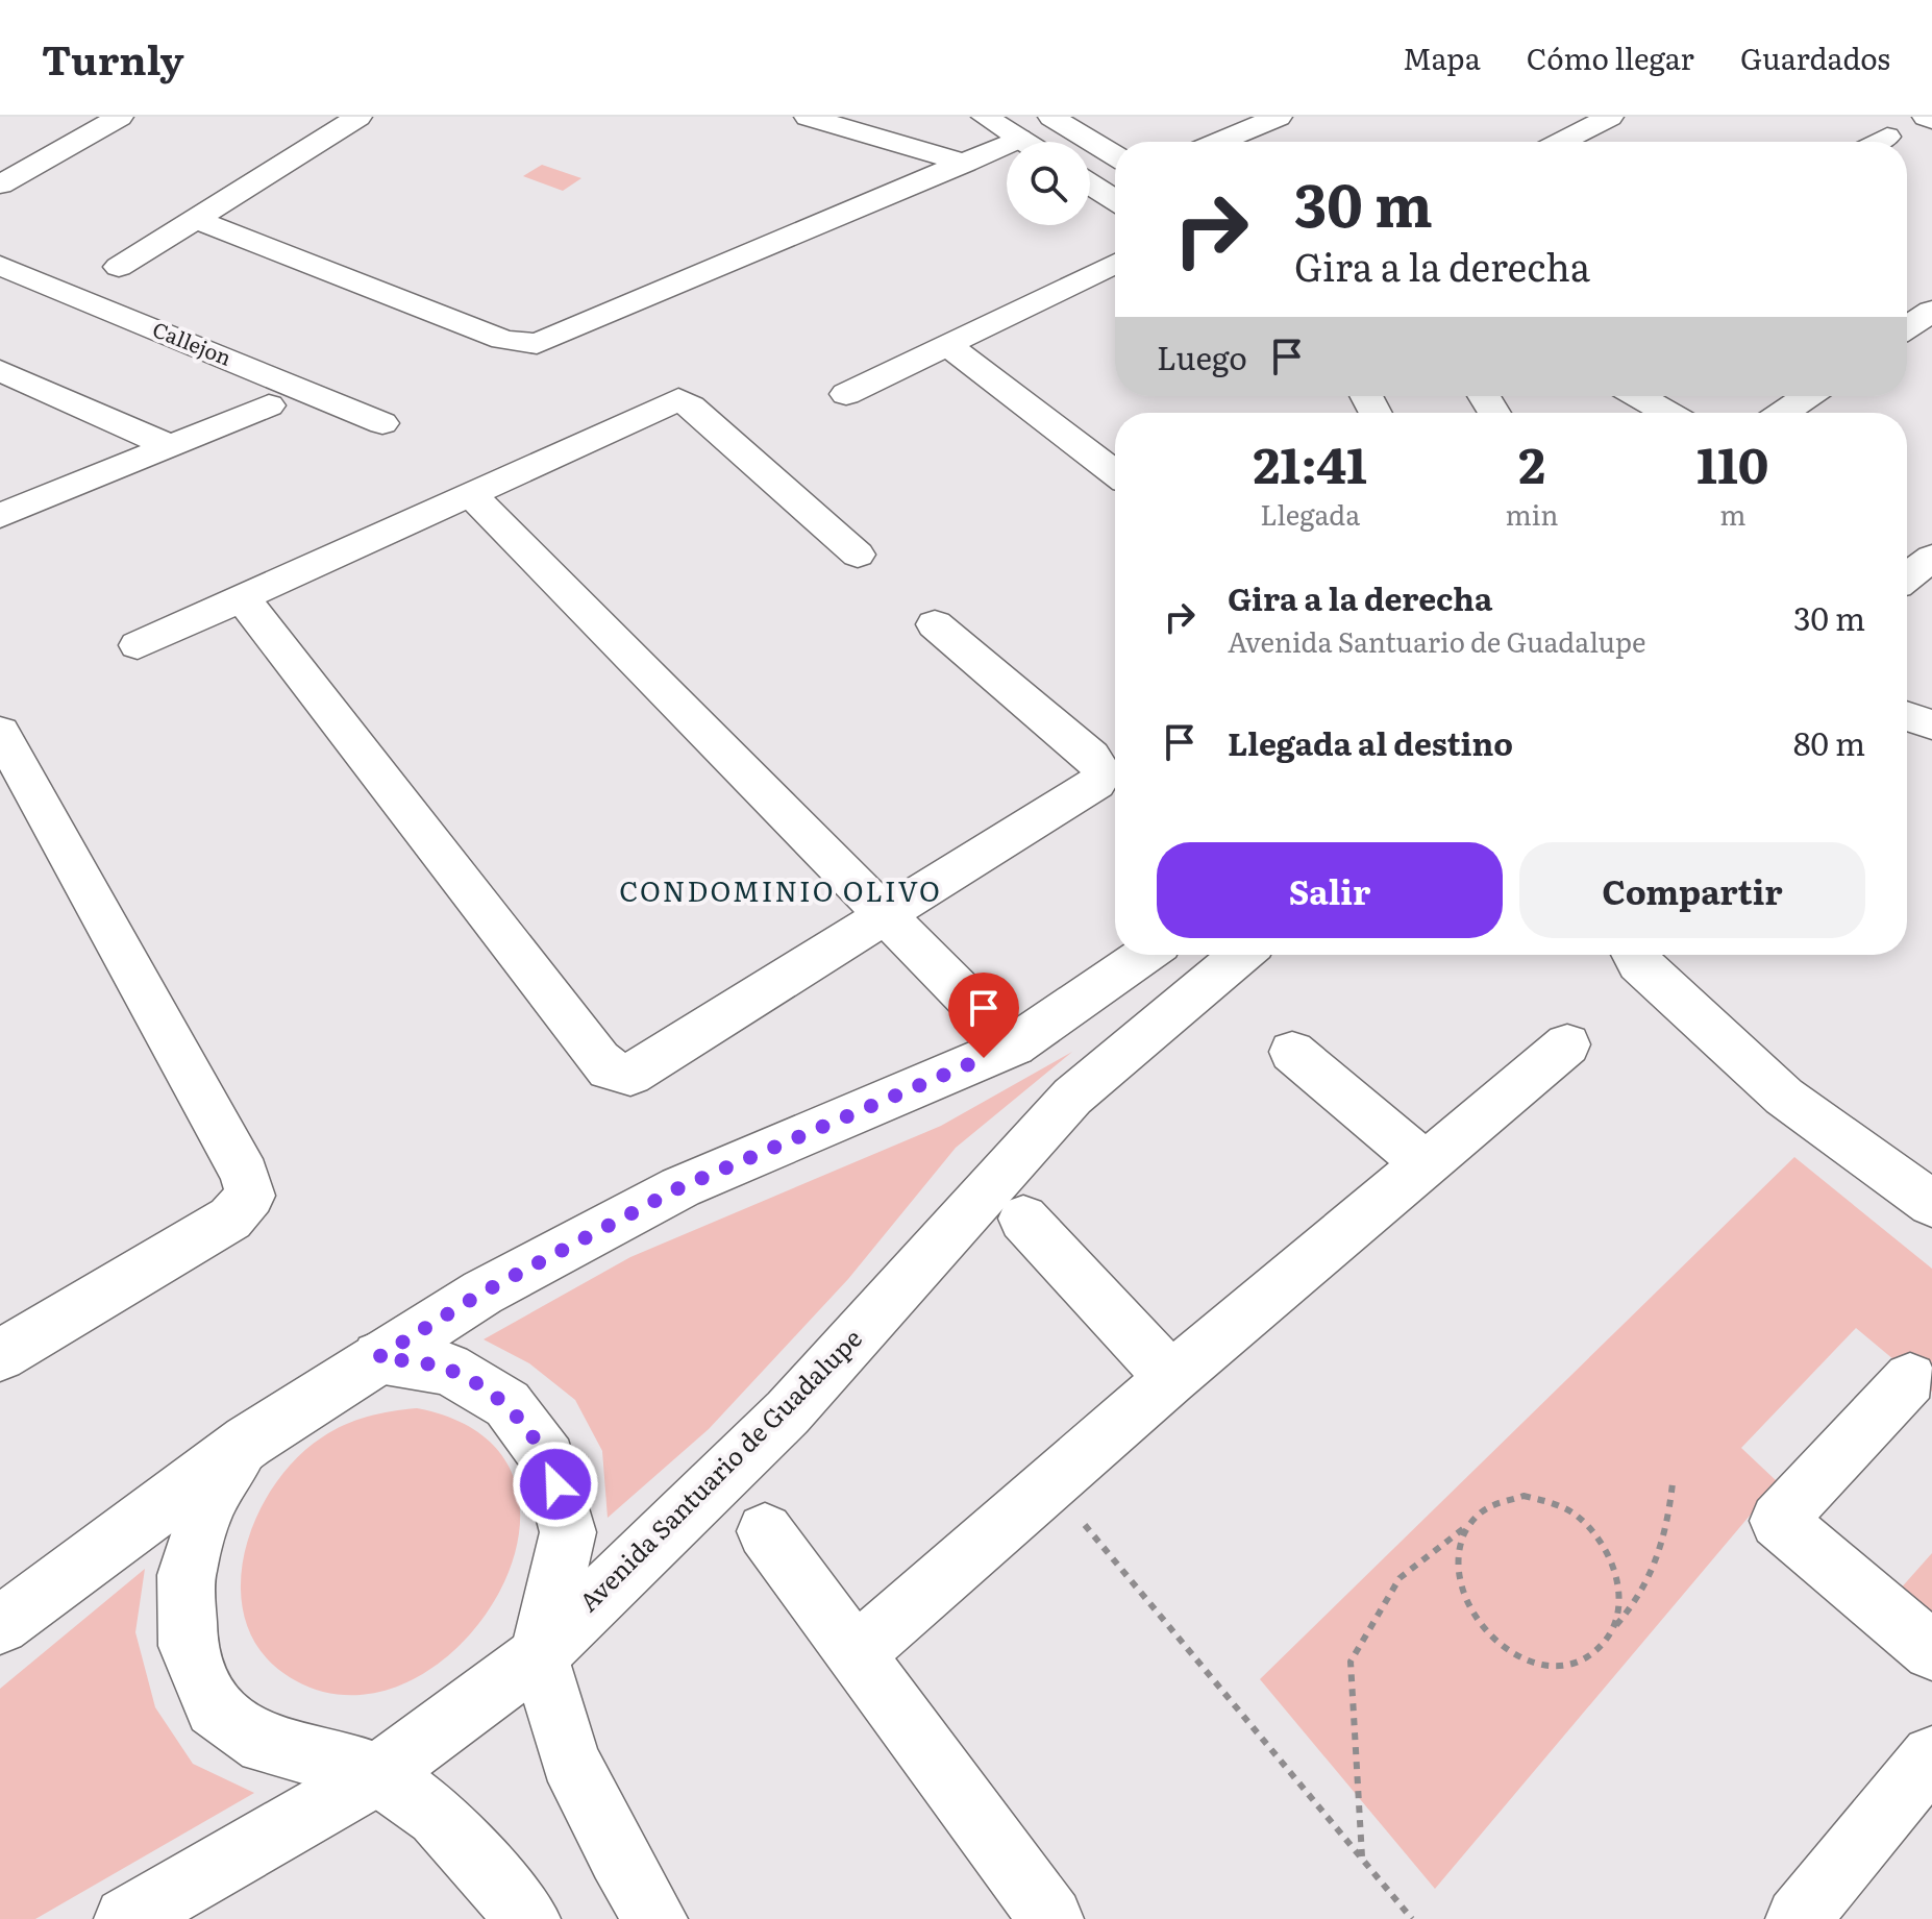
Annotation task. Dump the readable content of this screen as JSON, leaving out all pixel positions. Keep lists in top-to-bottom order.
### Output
{
  "streets": {
    "street": ["Callejon", "Avenida Santuario de Guadalupe"]
  },
  "districts": ["CONDOMINIO OLIVO"],
  "page": {
    "header": "Turnly",
    "nav": ["Mapa", "Cómo llegar", "Guardados"],
    "turn": ["30 m", "Gira a la derecha"],
    "then": "Luego",
    "eta": [
      "21:41",
      "Llegada",
      "2",
      "min",
      "110",
      "m"
    ],
    "list": [
      {
        "name": "Gira a la derecha",
        "note": "Avenida Santuario de Guadalupe",
        "value": "30 m"
      },
      {
        "name": "Llegada al destino",
        "value": "80 m"
      }
    ],
    "buttons": ["Salir", "Compartir"]
  }
}
